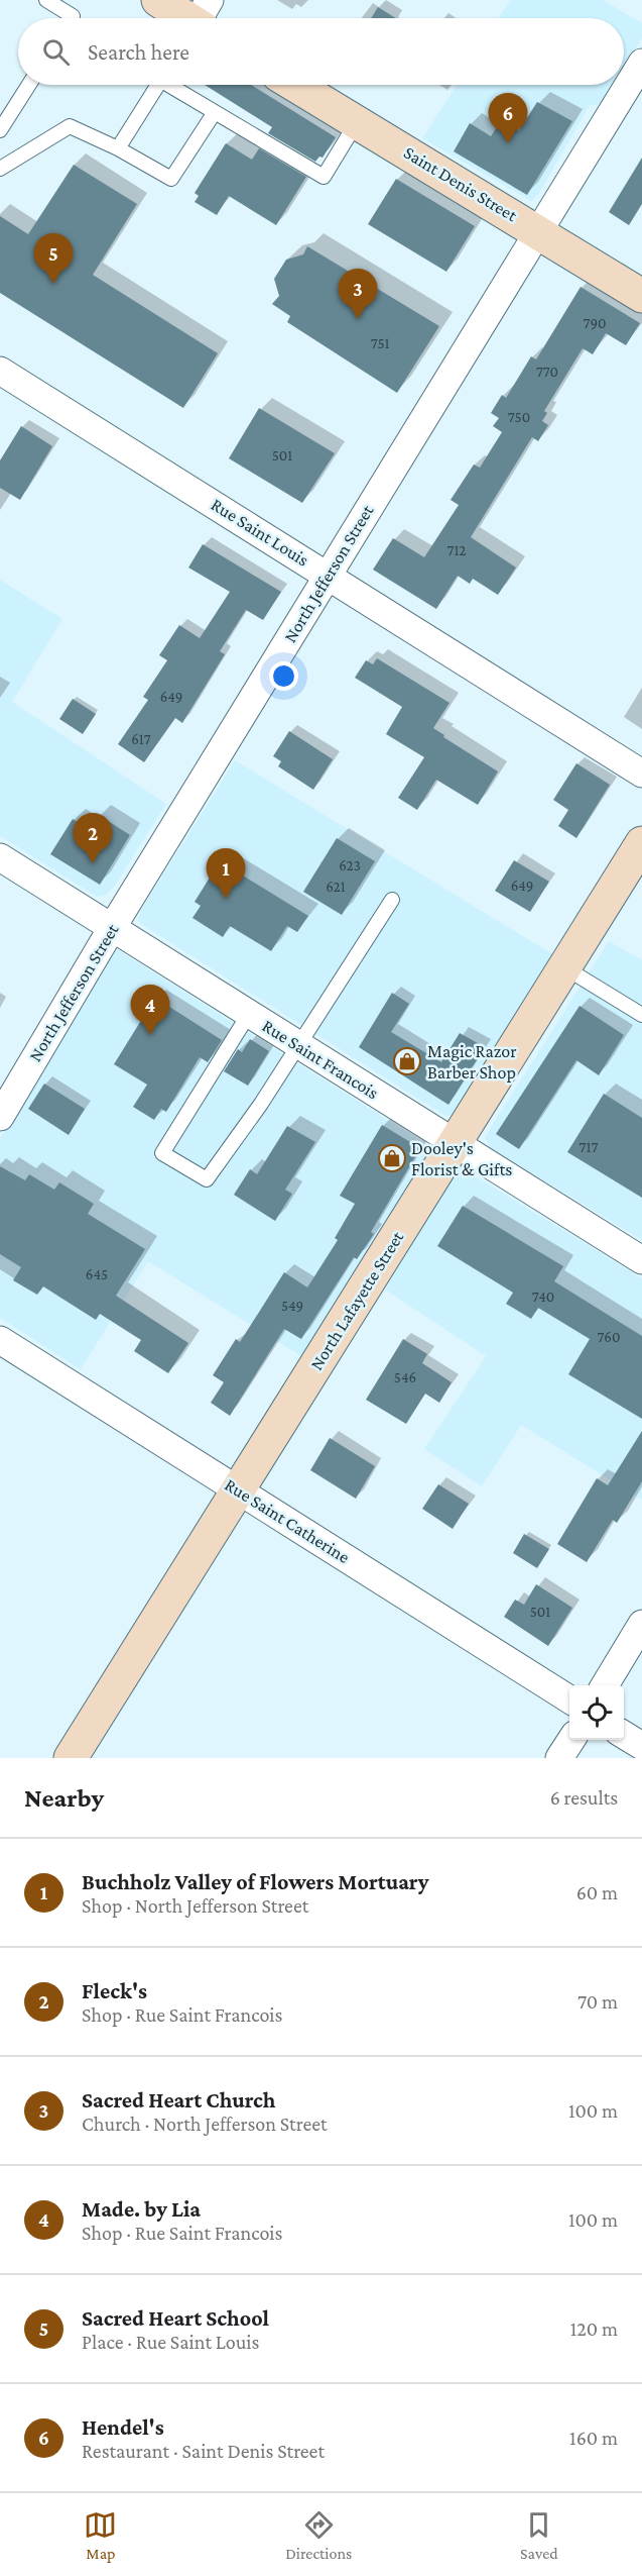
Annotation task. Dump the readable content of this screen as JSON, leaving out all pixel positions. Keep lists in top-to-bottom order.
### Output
{
  "streets": {
    "street": [
      "Saint Denis Street",
      "Rue Saint Louis",
      "North Jefferson Street",
      "Rue Saint Francois",
      "North Lafayette Street",
      "Rue Saint Catherine"
    ]
  },
  "crossings": [
    ["Saint Denis Street", "North Jefferson Street"],
    ["Rue Saint Louis", "North Jefferson Street"],
    ["North Jefferson Street", "Rue Saint Francois"],
    ["Rue Saint Francois", "North Lafayette Street"],
    ["North Lafayette Street", "Rue Saint Catherine"]
  ],
  "places": {
    "shop": ["Magic Razor Barber Shop", "Dooley's Florist & Gifts"]
  },
  "house_numbers": [
    "790",
    "751",
    "770",
    "750",
    "501",
    "712",
    "649",
    "617",
    "623",
    "649",
    "621",
    "717",
    "645",
    "740",
    "549",
    "760",
    "546",
    "501"
  ],
  "page": {
    "search": "Search here",
    "pins": [
      "6",
      "5",
      "3",
      "2",
      "1",
      "4"
    ],
    "heading": ["Nearby", "6 results"],
    "list": [
      {
        "mark": "1",
        "name": "Buchholz Valley of Flowers Mortuary",
        "note": "Shop · North Jefferson Street",
        "value": "60 m"
      },
      {
        "mark": "2",
        "name": "Fleck's",
        "note": "Shop · Rue Saint Francois",
        "value": "70 m"
      },
      {
        "mark": "3",
        "name": "Sacred Heart Church",
        "note": "Church · North Jefferson Street",
        "value": "100 m"
      },
      {
        "mark": "4",
        "name": "Made. by Lia",
        "note": "Shop · Rue Saint Francois",
        "value": "100 m"
      },
      {
        "mark": "5",
        "name": "Sacred Heart School",
        "note": "Place · Rue Saint Louis",
        "value": "120 m"
      },
      {
        "mark": "6",
        "name": "Hendel's",
        "note": "Restaurant · Saint Denis Street",
        "value": "160 m"
      }
    ],
    "nav": ["Map", "Directions", "Saved"]
  }
}
